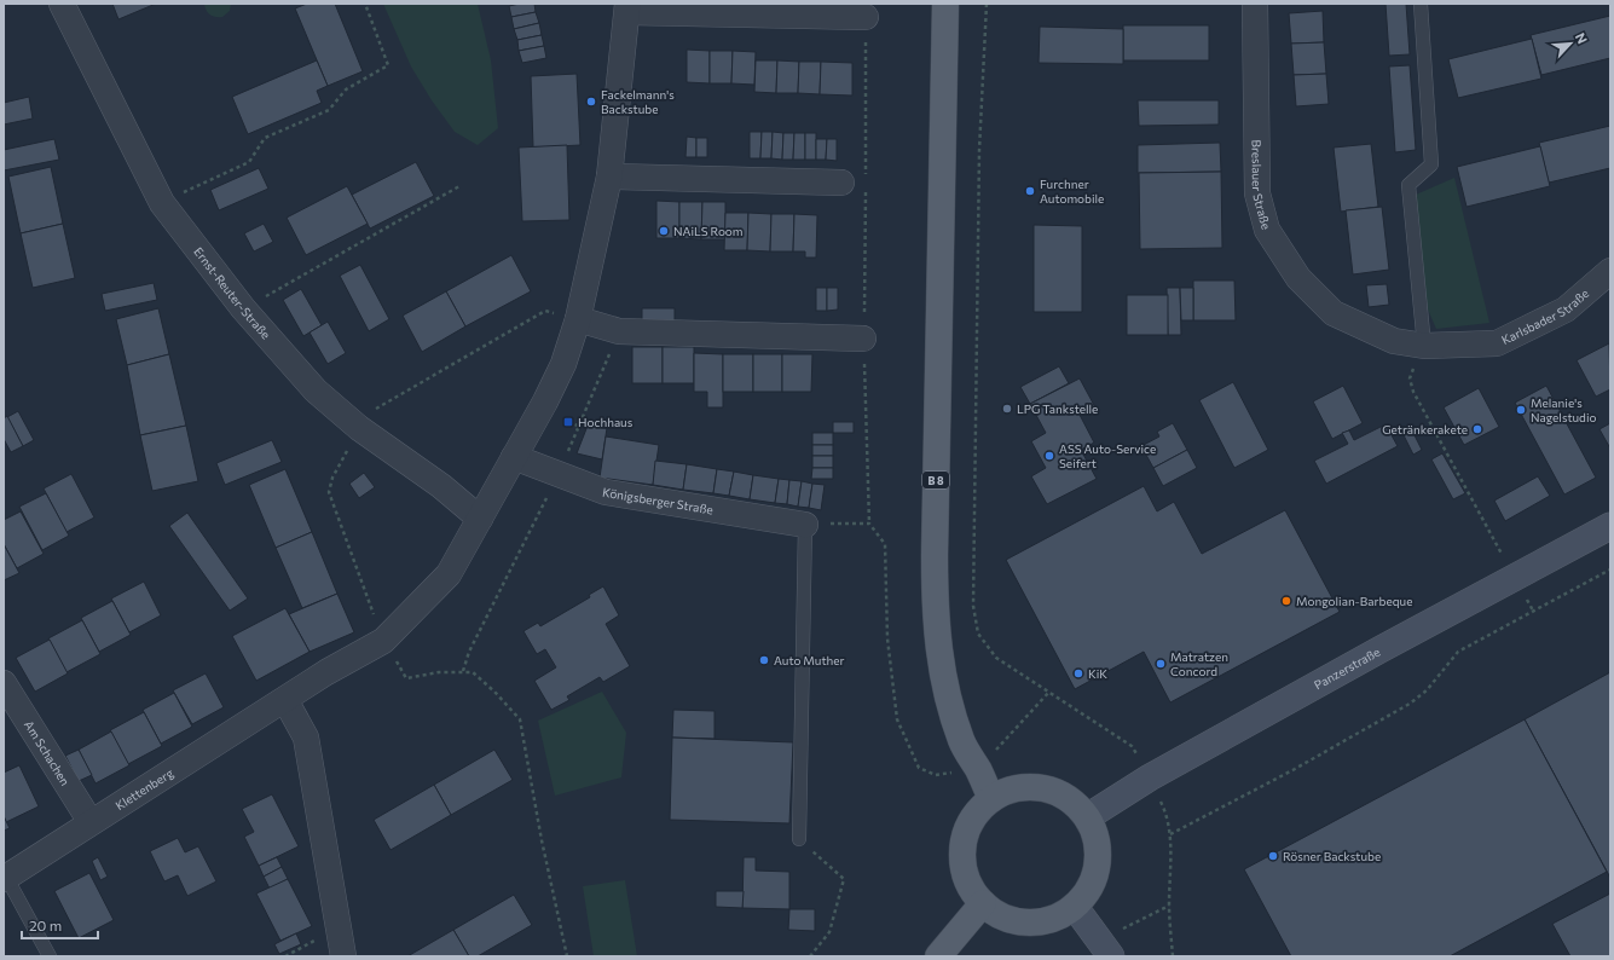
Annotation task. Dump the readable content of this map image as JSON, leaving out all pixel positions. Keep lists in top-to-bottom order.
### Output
{
  "streets": {
    "main road": ["B 8", "Panzerstraße"],
    "street": [
      "Breslauer Straße",
      "Ernst-Reuter-Straße",
      "Karlsbader Straße",
      "Königsberger Straße",
      "Am Schachen",
      "Klettenberg"
    ]
  },
  "crossings": [
    ["Breslauer Straße", "Karlsbader Straße"],
    ["Ernst-Reuter-Straße", "Klettenberg"],
    ["B 8", "Panzerstraße"],
    ["Am Schachen", "Klettenberg"]
  ],
  "places": {
    "other": [
      "Fackelmann's Backstube",
      "Furchner Automobile",
      "NAiLS Room",
      "LPG Tankstelle",
      "Melanie's Nagelstudio",
      "Getränkerakete",
      "ASS Auto-Service Seifert",
      "Mongolian-Barbeque",
      "Auto Muther",
      "Matratzen Concord",
      "KiK",
      "Rösner Backstube"
    ],
    "transit": ["Hochhaus"]
  },
  "scale_bar": "20 m",
  "north": "top right"
}
